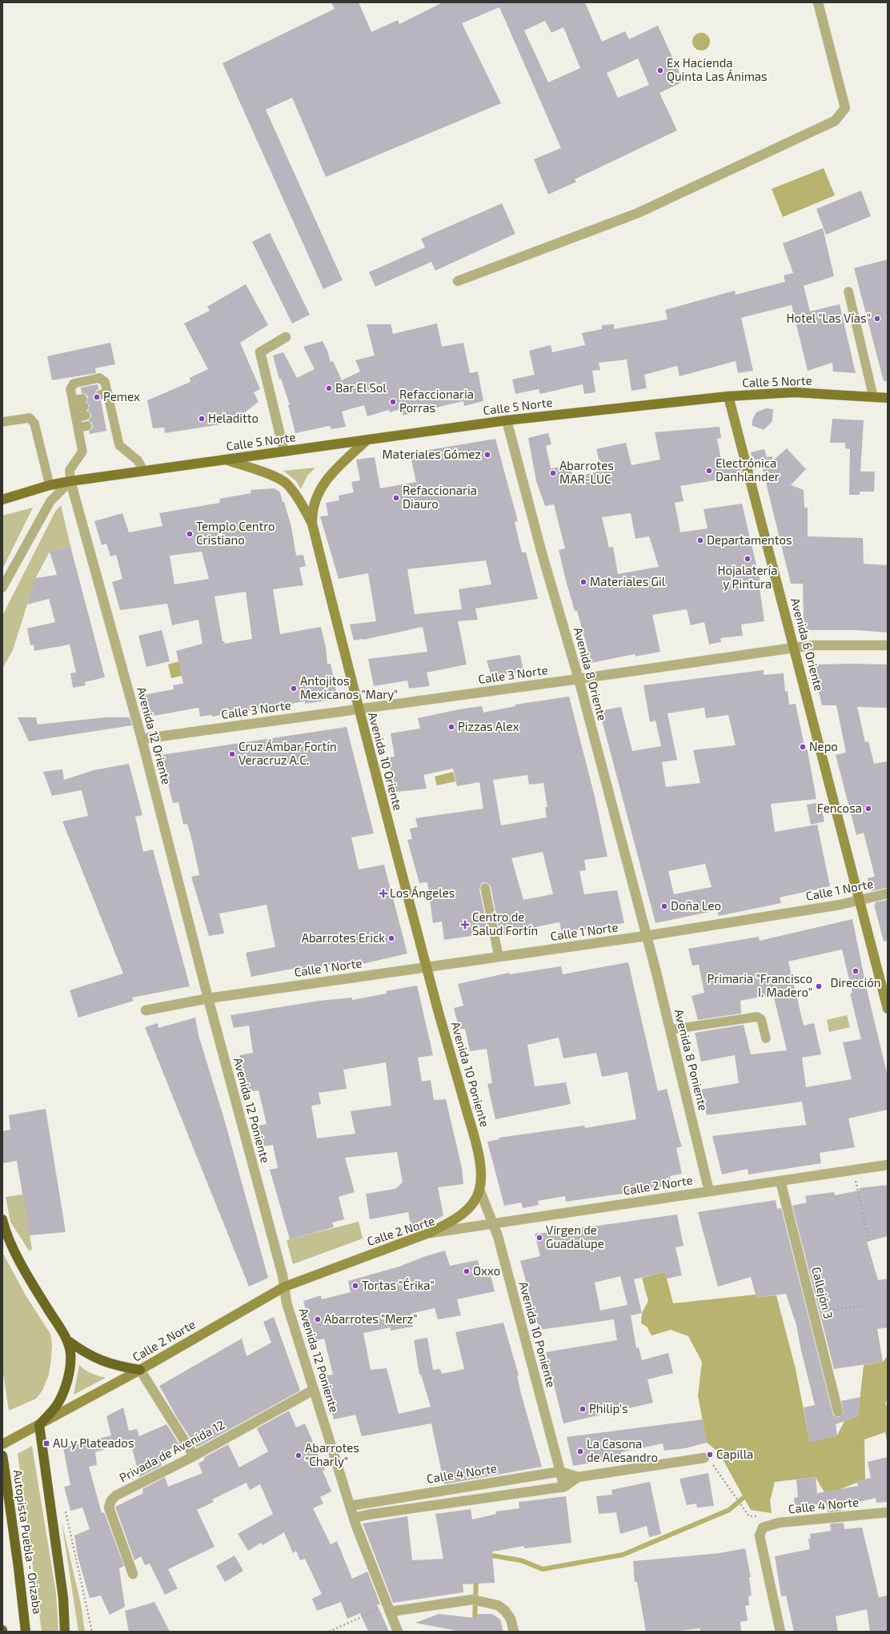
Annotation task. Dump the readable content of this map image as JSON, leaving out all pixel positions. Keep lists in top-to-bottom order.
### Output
{
  "streets": {
    "highway": ["Autopista Puebla - Orizaba"],
    "main road": ["Calle 5 Norte"],
    "street": [
      "Avenida 6 Oriente",
      "Avenida 8 Oriente",
      "Calle 3 Norte",
      "Avenida 12 Oriente",
      "Avenida 10 Oriente",
      "Calle 1 Norte",
      "Avenida 8 Poniente",
      "Avenida 10 Poniente",
      "Avenida 12 Poniente",
      "Calle 2 Norte",
      "Callejón 3",
      "Privada de Avenida 12",
      "Calle 4 Norte"
    ]
  },
  "crossings": [
    ["Calle 5 Norte", "Avenida 6 Oriente"],
    ["Calle 5 Norte", "Avenida 8 Oriente"],
    ["Calle 5 Norte", "Avenida 12 Oriente"],
    ["Avenida 6 Oriente", "Calle 3 Norte"],
    ["Avenida 6 Oriente", "Calle 1 Norte"],
    ["Avenida 8 Oriente", "Calle 3 Norte"],
    ["Avenida 8 Oriente", "Calle 1 Norte"],
    ["Avenida 8 Oriente", "Avenida 8 Poniente"],
    ["Calle 3 Norte", "Avenida 12 Oriente"],
    ["Calle 3 Norte", "Avenida 10 Oriente"],
    ["Avenida 12 Oriente", "Calle 1 Norte"],
    ["Avenida 12 Oriente", "Avenida 12 Poniente"],
    ["Avenida 10 Oriente", "Calle 1 Norte"],
    ["Avenida 10 Oriente", "Avenida 10 Poniente"],
    ["Calle 1 Norte", "Avenida 8 Poniente"],
    ["Calle 1 Norte", "Avenida 10 Poniente"],
    ["Calle 1 Norte", "Avenida 12 Poniente"],
    ["Avenida 8 Poniente", "Calle 2 Norte"],
    ["Avenida 10 Poniente", "Calle 2 Norte"],
    ["Avenida 10 Poniente", "Calle 4 Norte"],
    ["Avenida 12 Poniente", "Calle 2 Norte"],
    ["Avenida 12 Poniente", "Privada de Avenida 12"],
    ["Avenida 12 Poniente", "Calle 4 Norte"],
    ["Calle 2 Norte", "Callejón 3"]
  ],
  "places": {
    "other": [
      "Ex Hacienda Quinta Las Ánimas",
      "Hotel \"Las Vías\"",
      "Bar El Sol",
      "Pemex",
      "Refaccionaria Porras",
      "Heladitto",
      "Materiales Gómez",
      "Electrónica Danhlander",
      "Abarrotes MAR-LUC",
      "Refaccionaria Diauro",
      "Templo Centro Cristiano",
      "Departamentos",
      "Hojalatería y Pintura",
      "Materiales Gil",
      "Antojitos Mexicanos \"Mary\"",
      "Pizzas Alex",
      "Nepo",
      "Cruz Ámbar Fortín Veracruz A.C.",
      "Fencosa",
      "Doña Leo",
      "Abarrotes Erick",
      "Dirección",
      "Primaria \"Francisco I. Madero\"",
      "Virgen de Guadalupe",
      "Oxxo",
      "Tortas \"Érika\"",
      "Abarrotes \"Merz\"",
      "Philip's",
      "La Casona de Alesandro",
      "Capilla",
      "Abarrotes \"Charly\""
    ],
    "health": ["Los Ángeles", "Centro de Salud Fortín"],
    "transit": ["AU y Plateados"]
  }
}
